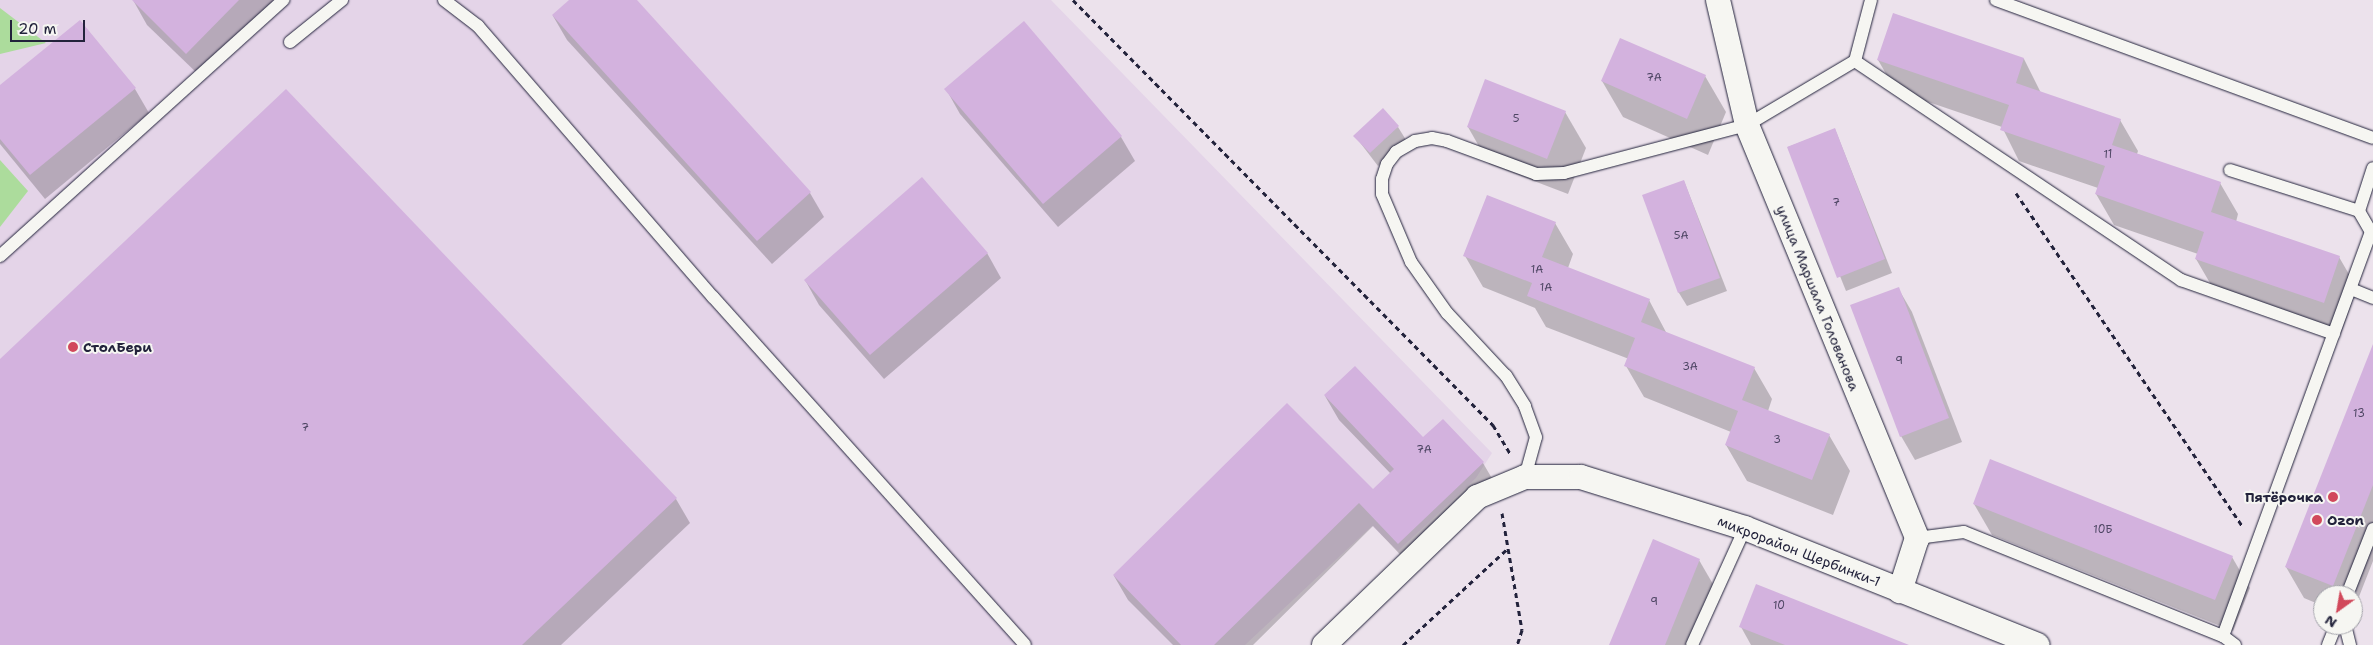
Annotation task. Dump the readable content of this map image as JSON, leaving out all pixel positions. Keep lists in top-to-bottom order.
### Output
{
  "streets": {
    "street": ["улица Маршала Голованова", "микрорайон Щербинки-1"]
  },
  "places": ["СтолБери", "Пятёрочка", "Ozon"],
  "house_numbers": [
    "7А",
    "5",
    "11",
    "7",
    "5А",
    "1А",
    "1А",
    "9",
    "3А",
    "13",
    "7",
    "3",
    "7А",
    "10Б",
    "9",
    "10"
  ],
  "scale_bar": "20 m",
  "north": "bottom left"
}
